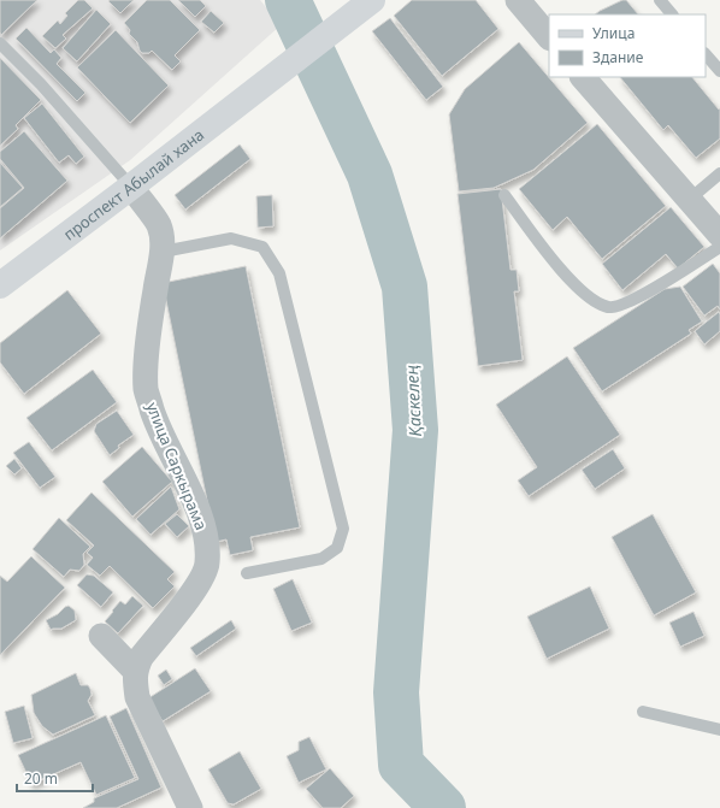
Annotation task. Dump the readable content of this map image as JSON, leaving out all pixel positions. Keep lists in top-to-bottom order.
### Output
{
  "streets": {
    "main road": ["проспект Абылай хана"],
    "street": ["улица Саркырама"]
  },
  "crossings": [
    ["проспект Абылай хана", "улица Саркырама"]
  ],
  "water": ["Қаскелең"],
  "legend": ["Улица", "Здание"],
  "scale_bar": "20 m"
}
